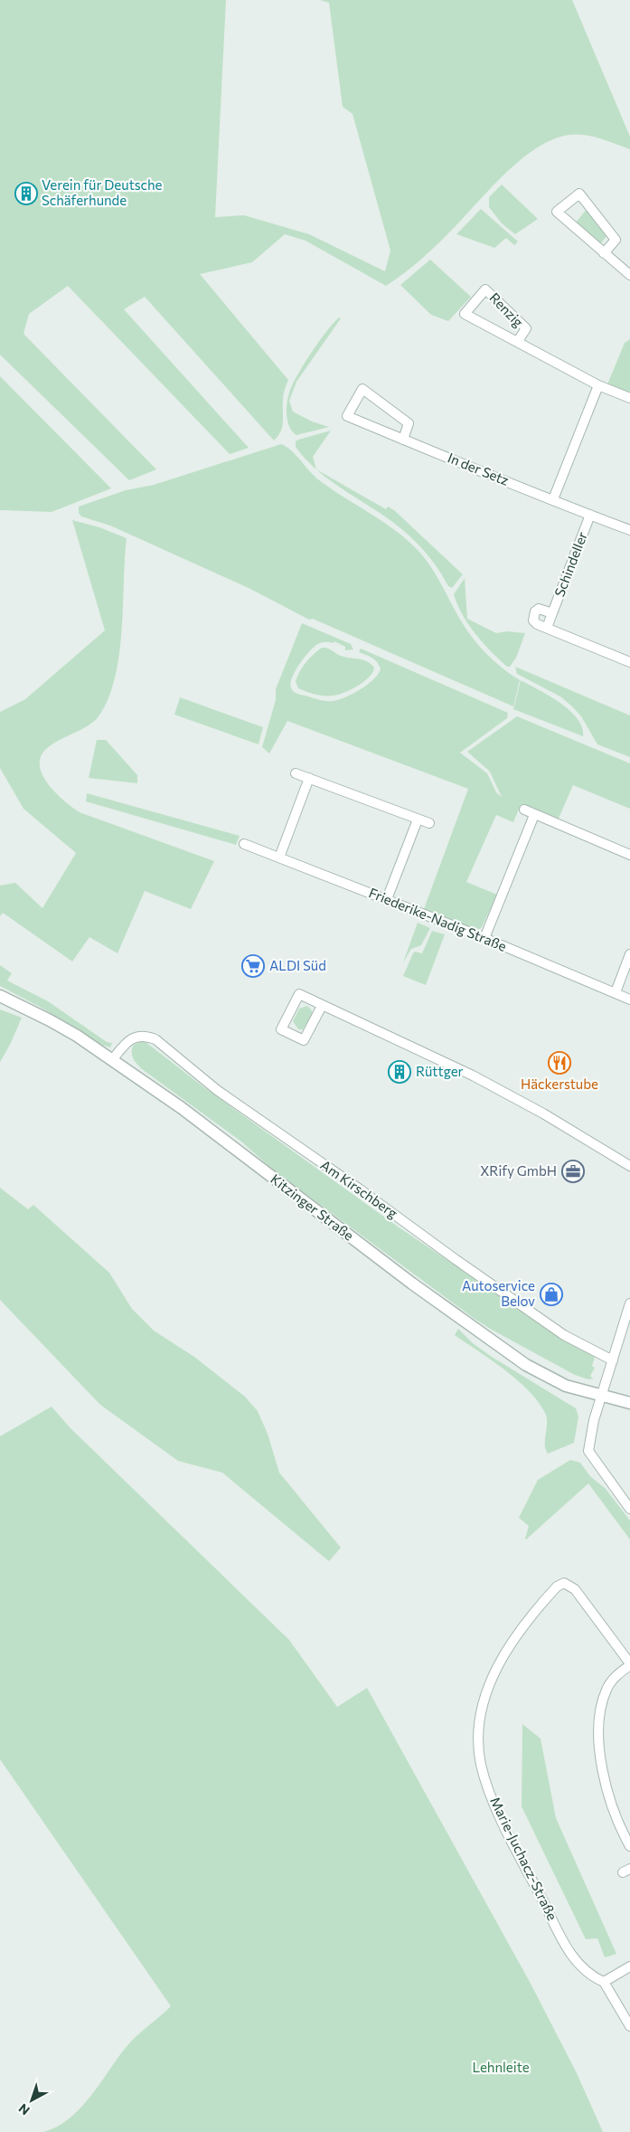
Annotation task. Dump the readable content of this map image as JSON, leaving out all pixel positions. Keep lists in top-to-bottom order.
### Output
{
  "streets": {
    "street": [
      "Renzig",
      "In der Setz",
      "Schindeller",
      "Friederike-Nadig Straße",
      "Am Kirschberg",
      "Kitzinger Straße",
      "Marie-Juchacz-Straße"
    ]
  },
  "crossings": [
    ["In der Setz", "Schindeller"],
    ["Am Kirschberg", "Kitzinger Straße"]
  ],
  "parks": ["Lehnleite"],
  "places": {
    "building": ["Verein für Deutsche Schäferhunde", "Rüttger"],
    "supermarket": ["ALDI Süd"],
    "restaurant": ["Häckerstube"],
    "office": ["XRify GmbH"],
    "shop": ["Autoservice Belov"]
  },
  "north": "bottom left"
}
